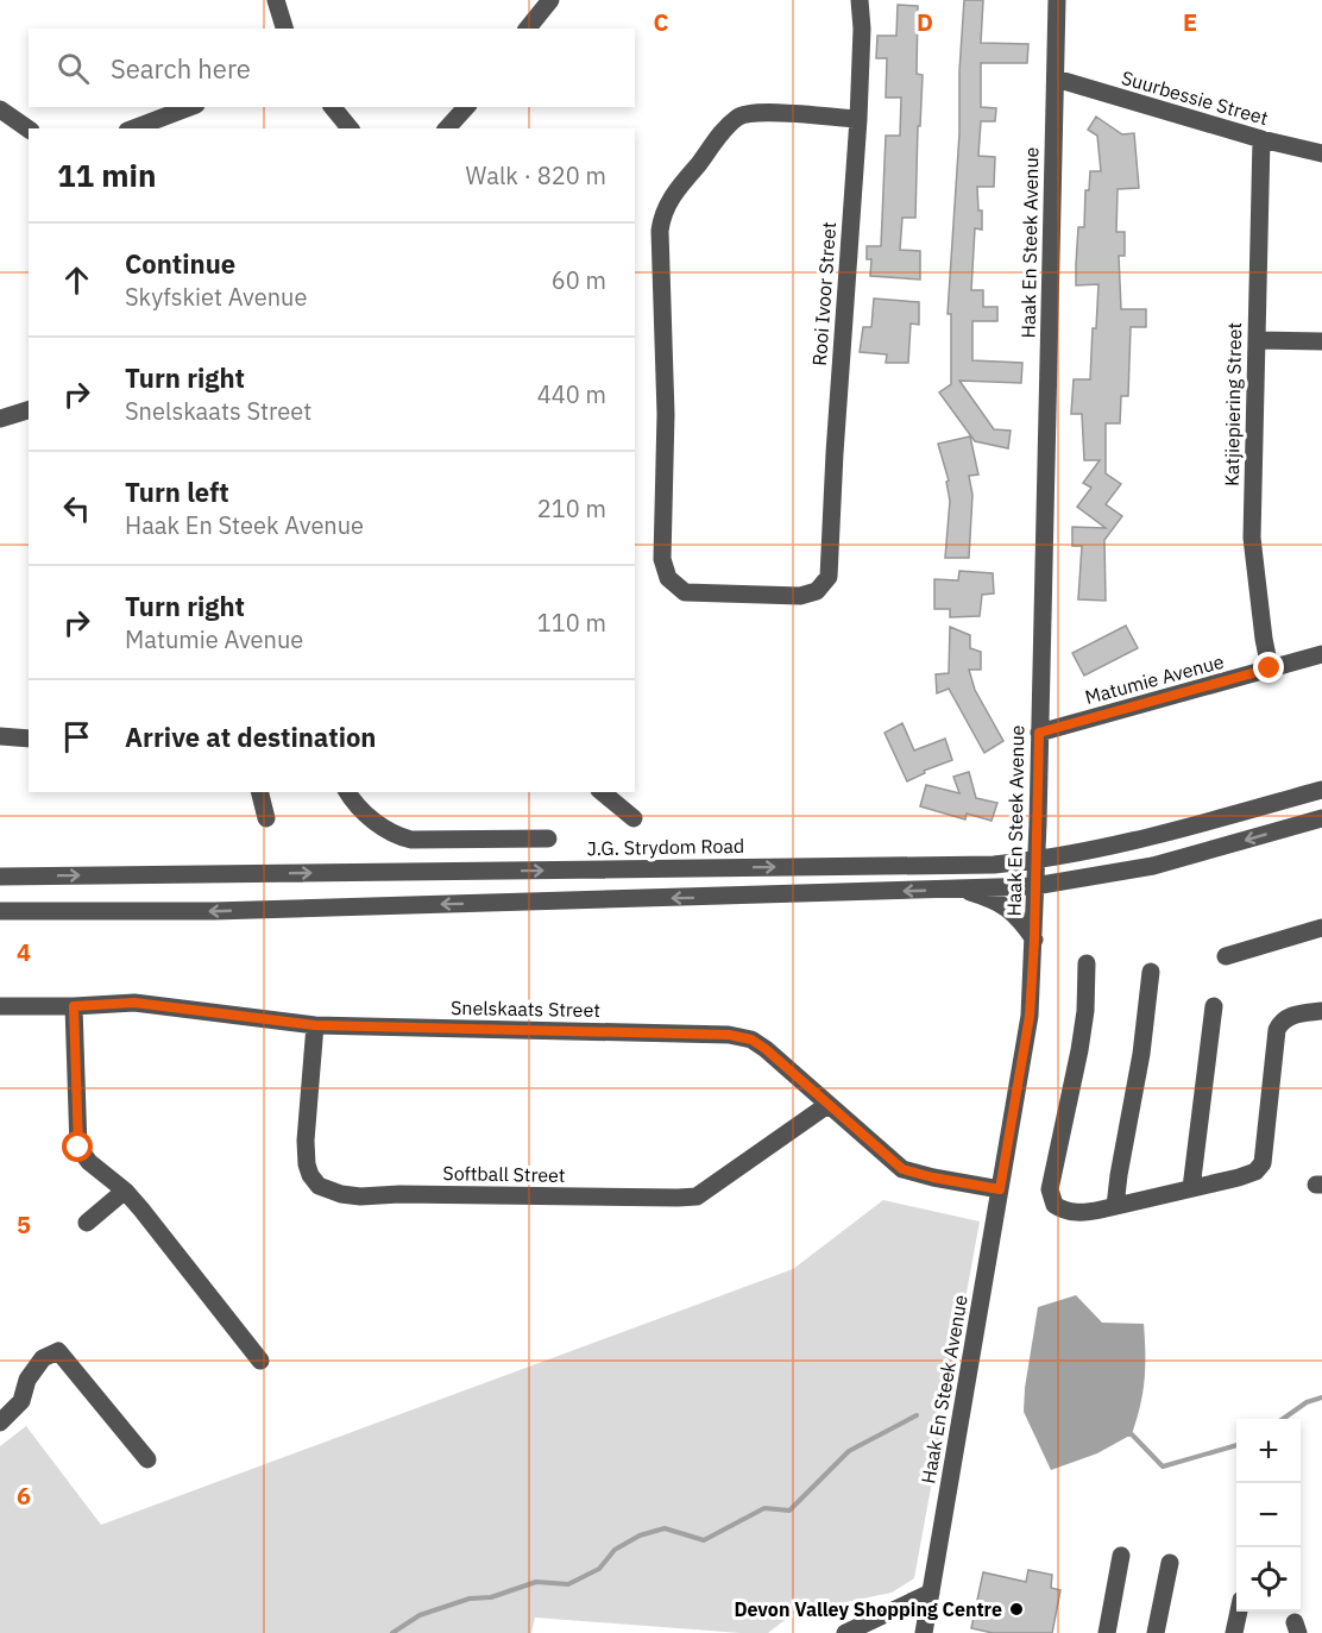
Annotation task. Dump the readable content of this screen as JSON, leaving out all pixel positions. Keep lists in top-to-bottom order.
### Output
{
  "streets": {
    "street": [
      "Suurbessie Street",
      "Haak En Steek Avenue",
      "Rooi Ivoor Street",
      "Katjiepiering Street",
      "Matumie Avenue",
      "J.G. Strydom Road",
      "Snelskaats Street",
      "Softball Street"
    ]
  },
  "crossings": [
    ["Suurbessie Street", "Haak En Steek Avenue"],
    ["Suurbessie Street", "Katjiepiering Street"],
    ["Haak En Steek Avenue", "Matumie Avenue"],
    ["Haak En Steek Avenue", "J.G. Strydom Road"],
    ["Haak En Steek Avenue", "Snelskaats Street"],
    ["Katjiepiering Street", "Matumie Avenue"],
    ["Snelskaats Street", "Softball Street"]
  ],
  "places": ["Devon Valley Shopping Centre"],
  "page": {
    "search": "Search here",
    "heading": ["11 min", "Walk · 820 m"],
    "list": [
      ["Continue", "Skyfskiet Avenue", "60 m"],
      ["Turn right", "Snelskaats Street", "440 m"],
      ["Turn left", "Haak En Steek Avenue", "210 m"],
      ["Turn right", "Matumie Avenue", "110 m"],
      "Arrive at destination"
    ],
    "map_buttons": ["+", "−"]
  },
  "grid": {
    "columns": ["C", "D", "E"],
    "rows": ["4", "5", "6"]
  }
}
